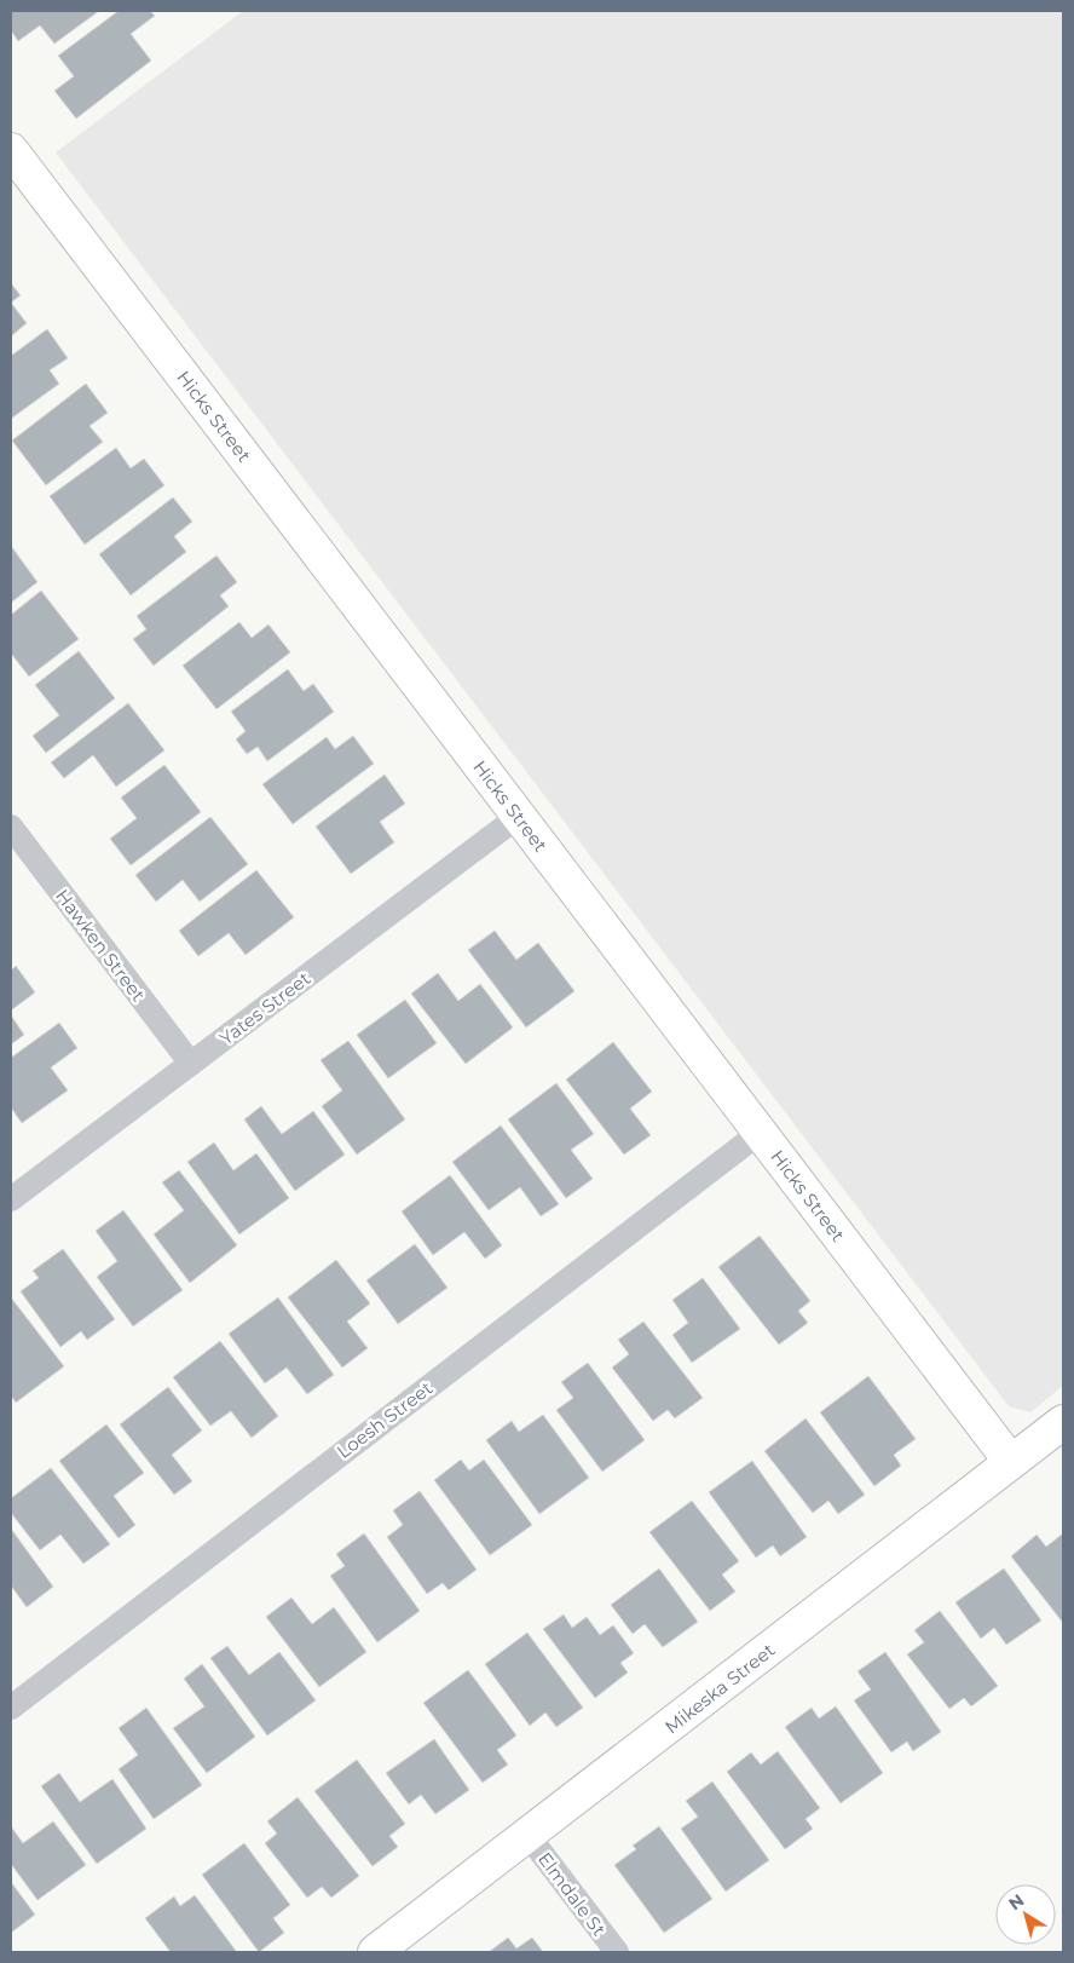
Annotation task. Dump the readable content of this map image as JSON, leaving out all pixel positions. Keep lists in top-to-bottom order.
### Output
{
  "streets": {
    "street": [
      "Hicks Street",
      "Hawken Street",
      "Yates Street",
      "Loesh Street",
      "Mikeska Street",
      "Elmdale St"
    ]
  },
  "crossings": [
    ["Hicks Street", "Yates Street"],
    ["Hicks Street", "Loesh Street"],
    ["Hicks Street", "Mikeska Street"],
    ["Hawken Street", "Yates Street"],
    ["Mikeska Street", "Elmdale St"]
  ],
  "north": "top left"
}
